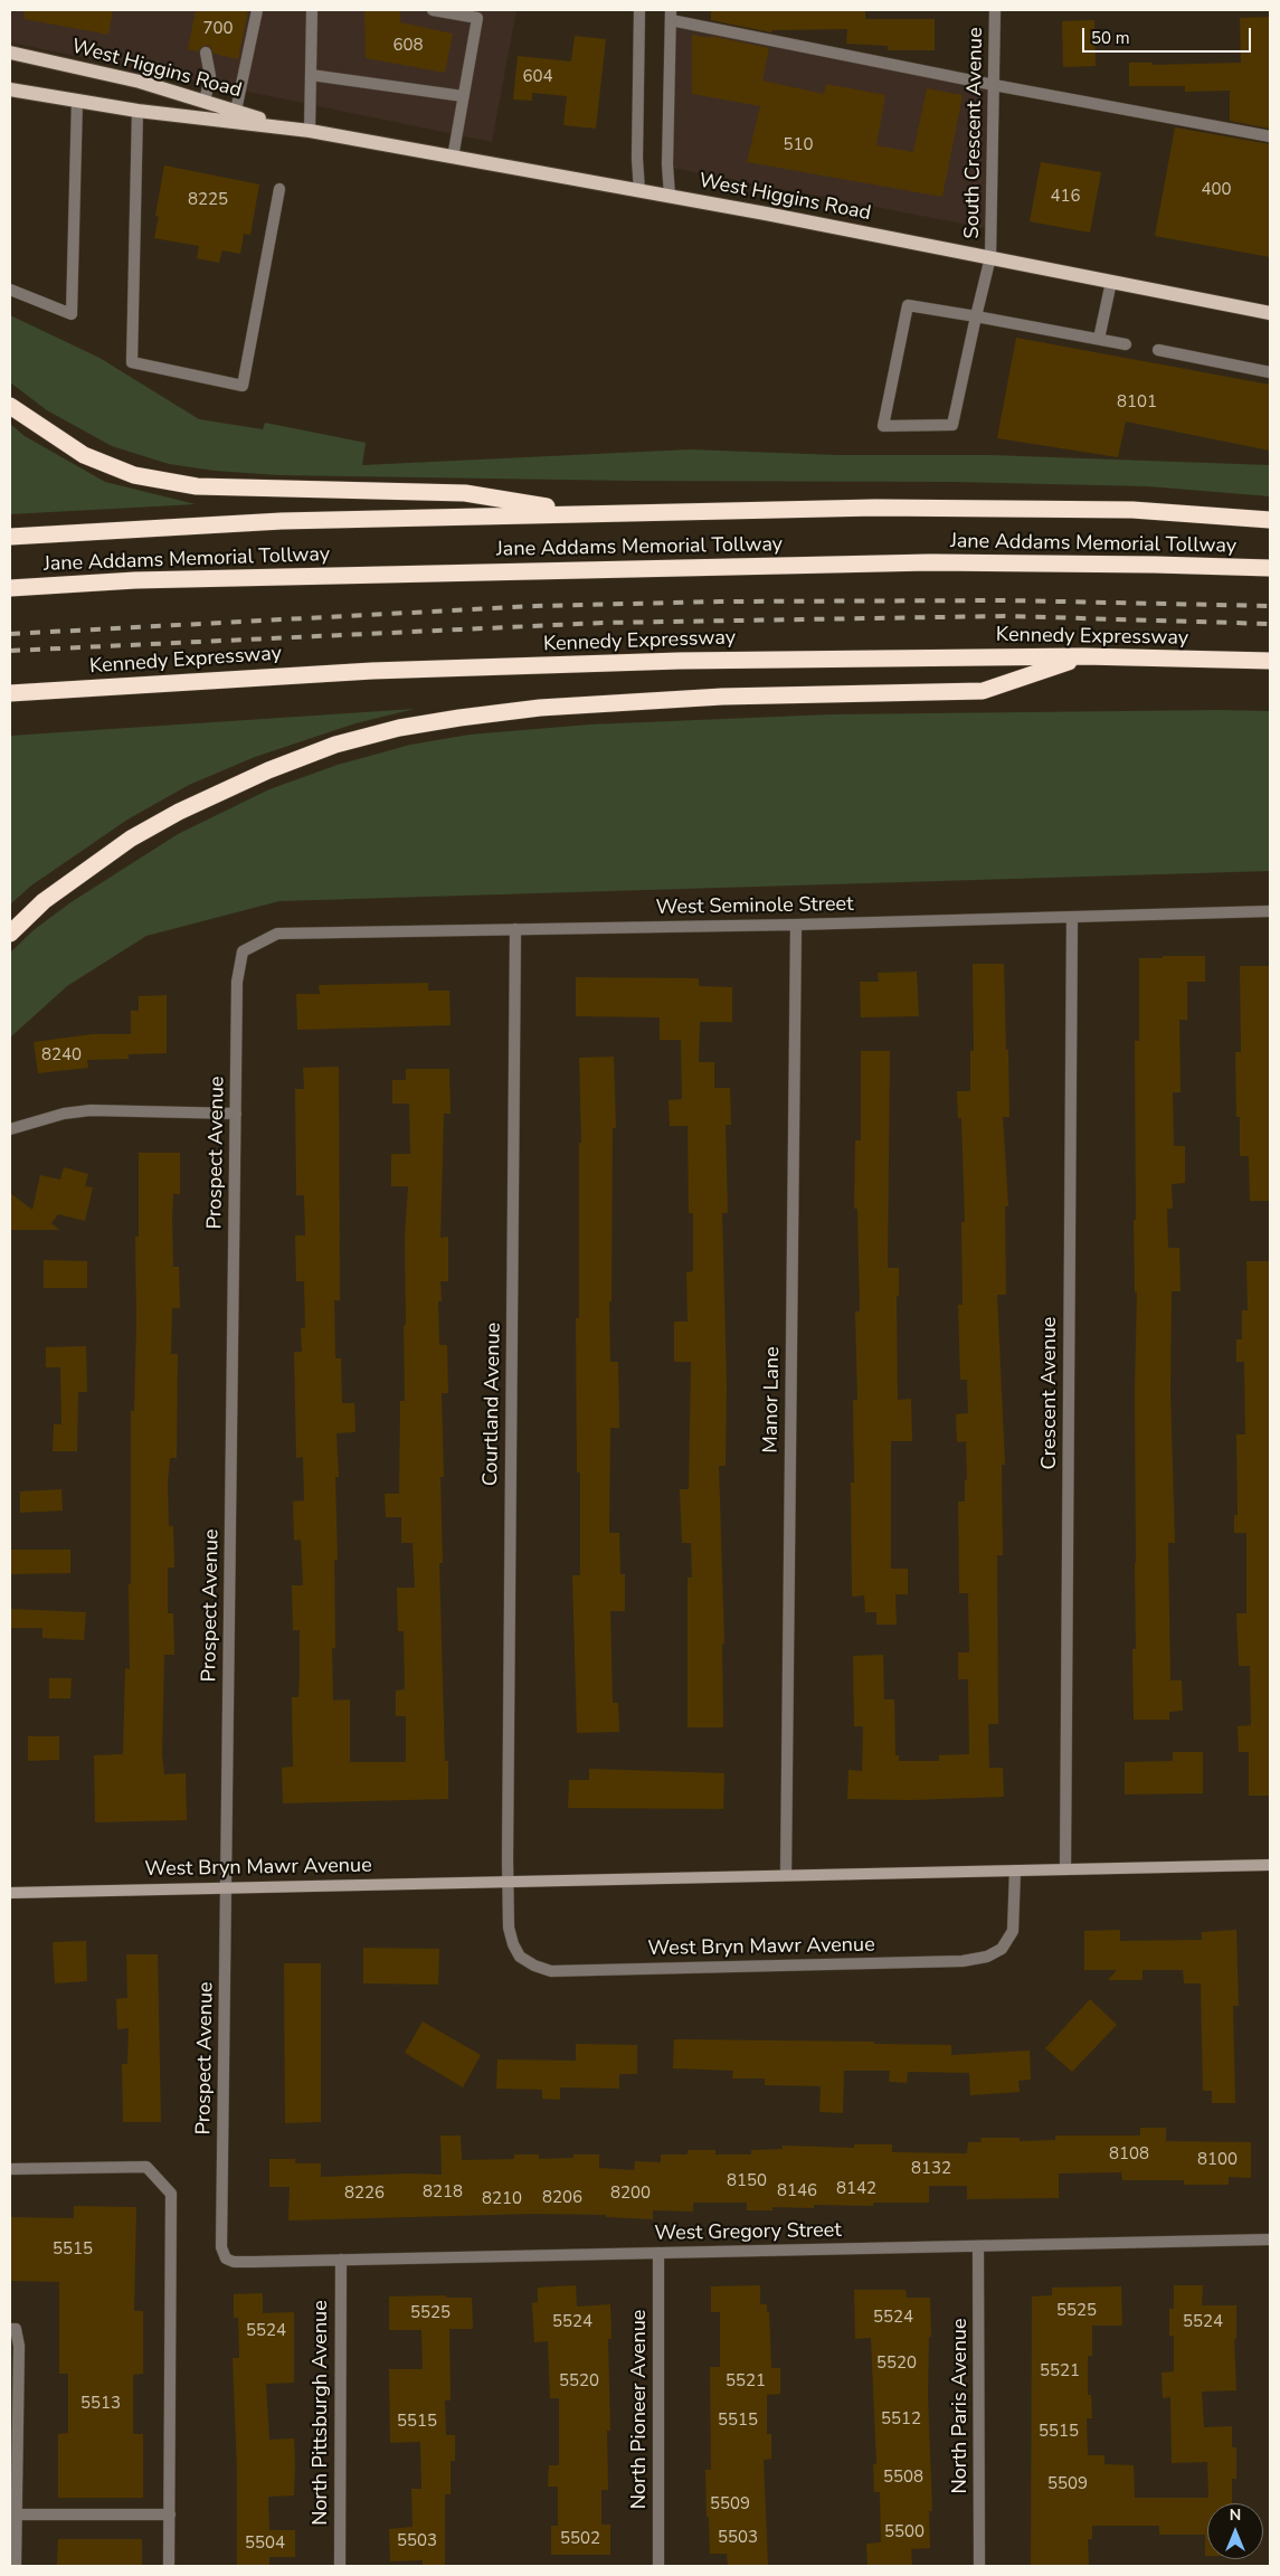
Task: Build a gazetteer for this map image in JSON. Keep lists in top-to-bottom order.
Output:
{
  "streets": {
    "highway": ["Jane Addams Memorial Tollway", "Kennedy Expressway"],
    "main road": ["West Higgins Road"],
    "street": [
      "South Crescent Avenue",
      "West Seminole Street",
      "Prospect Avenue",
      "Crescent Avenue",
      "Manor Lane",
      "Courtland Avenue",
      "West Bryn Mawr Avenue",
      "West Gregory Street",
      "North Paris Avenue",
      "North Pioneer Avenue",
      "North Pittsburgh Avenue"
    ]
  },
  "crossings": [
    ["West Higgins Road", "South Crescent Avenue"],
    ["West Seminole Street", "Prospect Avenue"],
    ["West Seminole Street", "Crescent Avenue"],
    ["West Seminole Street", "Manor Lane"],
    ["West Seminole Street", "Courtland Avenue"],
    ["Prospect Avenue", "West Bryn Mawr Avenue"],
    ["Prospect Avenue", "West Gregory Street"],
    ["Crescent Avenue", "West Bryn Mawr Avenue"],
    ["Manor Lane", "West Bryn Mawr Avenue"],
    ["Courtland Avenue", "West Bryn Mawr Avenue"],
    ["West Gregory Street", "North Paris Avenue"],
    ["West Gregory Street", "North Pioneer Avenue"],
    ["West Gregory Street", "North Pittsburgh Avenue"]
  ],
  "house_numbers": [
    "700",
    "608",
    "604",
    "510",
    "400",
    "416",
    "8225",
    "8101",
    "8240",
    "8108",
    "8100",
    "8132",
    "8150",
    "8142",
    "8146",
    "8218",
    "8226",
    "8200",
    "8206",
    "8210",
    "5515",
    "5525",
    "5525",
    "5524",
    "5524",
    "5524",
    "5524",
    "5520",
    "5521",
    "5520",
    "5521",
    "5513",
    "5512",
    "5515",
    "5515",
    "5515",
    "5508",
    "5509",
    "5509",
    "5500",
    "5503",
    "5502",
    "5503",
    "5504"
  ],
  "scale_bar": "50 m",
  "north": "top"
}
